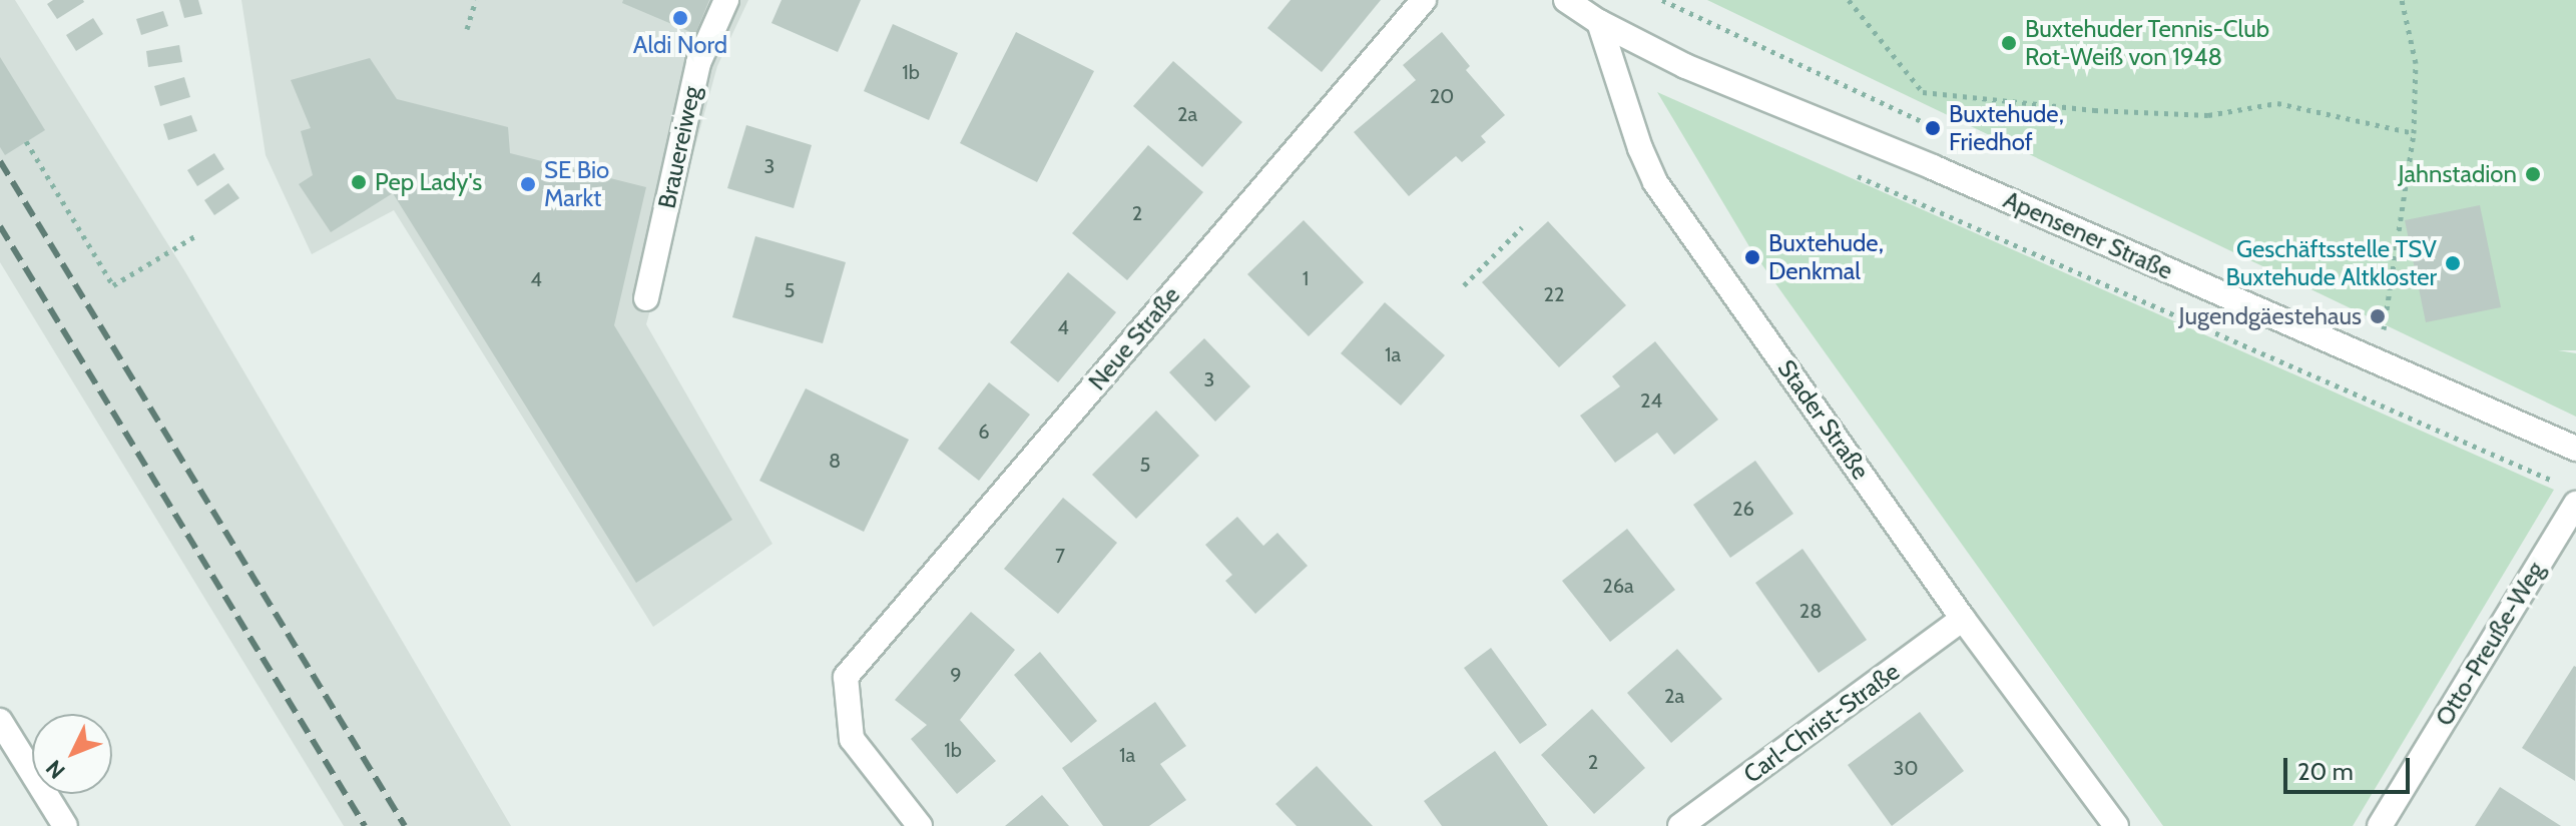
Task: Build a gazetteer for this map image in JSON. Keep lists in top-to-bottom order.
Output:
{
  "streets": {
    "street": [
      "Brauereiweg",
      "Apensener Straße",
      "Neue Straße",
      "Stader Straße",
      "Otto-Preuße-Weg",
      "Carl-Christ-Straße"
    ]
  },
  "crossings": [
    ["Apensener Straße", "Stader Straße"],
    ["Stader Straße", "Carl-Christ-Straße"]
  ],
  "places": [
    "Aldi Nord",
    "Buxtehuder Tennis-Club Rot-Weiß von 1948",
    "Buxtehude, Friedhof",
    "Jahnstadion",
    "Pep Lady's",
    "SE Bio Markt",
    "Buxtehude, Denkmal",
    "Geschäftsstelle TSV Buxtehude Altkloster",
    "Jugendgäestehaus"
  ],
  "house_numbers": [
    "1b",
    "20",
    "2a",
    "3",
    "2",
    "1",
    "4",
    "5",
    "22",
    "4",
    "1a",
    "3",
    "24",
    "6",
    "8",
    "5",
    "26",
    "7",
    "26a",
    "28",
    "9",
    "2a",
    "1b",
    "1a",
    "2",
    "30"
  ],
  "scale_bar": "20 m",
  "north": "bottom left"
}
